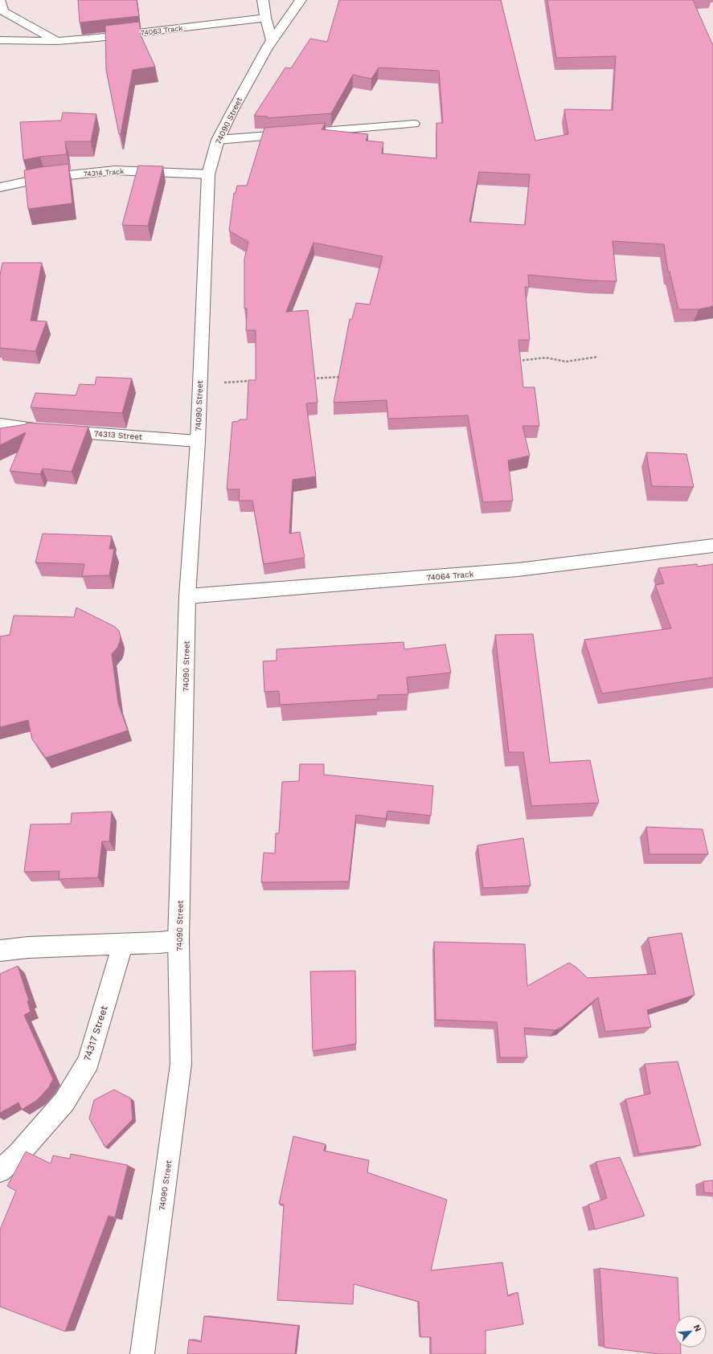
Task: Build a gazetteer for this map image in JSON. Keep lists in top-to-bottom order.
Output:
{
  "streets": {
    "street": [
      "74063 Track",
      "74090 Street",
      "74314 Track",
      "74313 Street",
      "74064 Track",
      "74317 Street"
    ]
  },
  "crossings": [
    ["74090 Street", "74314 Track"],
    ["74090 Street", "74313 Street"],
    ["74090 Street", "74064 Track"]
  ],
  "north": "top right"
}
